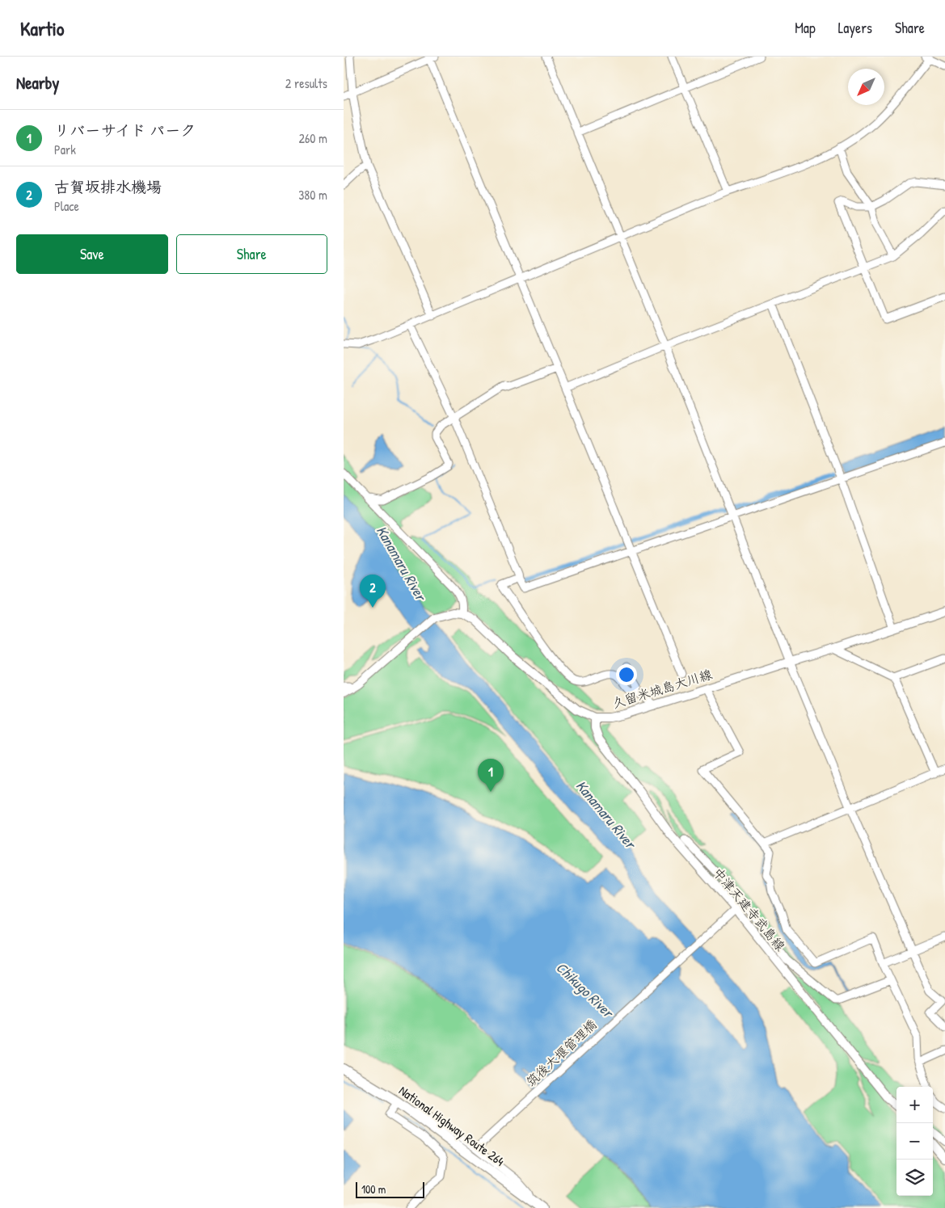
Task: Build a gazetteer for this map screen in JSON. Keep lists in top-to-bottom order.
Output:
{
  "streets": {
    "highway": ["National Highway Route 264"],
    "main road": ["久留米城島大川線", "中津天建寺武島線"],
    "street": ["筑後大堰管理橋"]
  },
  "crossings": [
    ["久留米城島大川線", "中津天建寺武島線"],
    ["中津天建寺武島線", "筑後大堰管理橋"]
  ],
  "water": ["Kanamaru River", "Chikugo River"],
  "scale_bar": "100 m",
  "north": "bottom left",
  "page": {
    "header": "Kartio",
    "nav": ["Map", "Layers", "Share"],
    "heading": ["Nearby", "2 results"],
    "list": [
      {
        "mark": "1",
        "name": "リバーサイド パーク",
        "note": "Park",
        "value": "260 m"
      },
      {
        "mark": "2",
        "name": "古賀坂排水機場",
        "note": "Place",
        "value": "380 m"
      }
    ],
    "buttons": ["Save", "Share"],
    "pins": ["2", "1"],
    "map_buttons": ["+", "−"],
    "scale": "100 m"
  }
}
